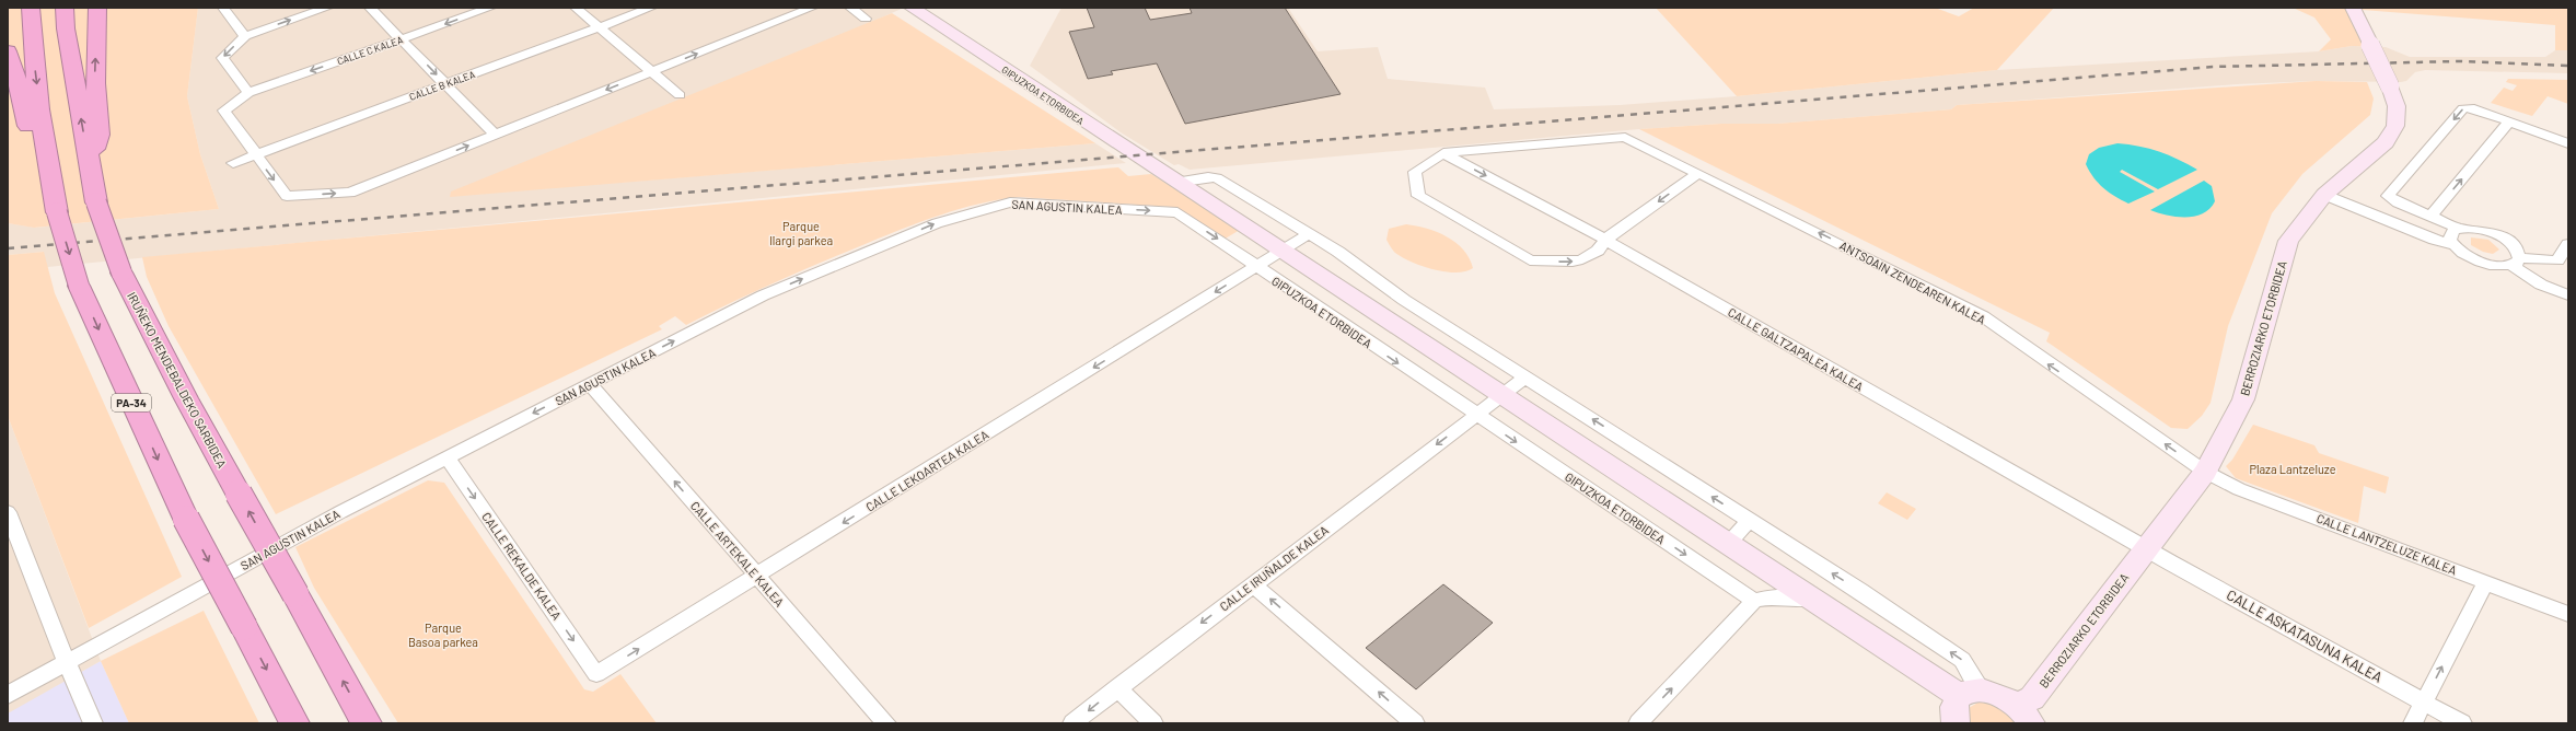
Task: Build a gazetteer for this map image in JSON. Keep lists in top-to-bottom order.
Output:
{
  "streets": {
    "highway": ["IRUÑEKO MENDEBALDEKO SARBIDEA", "PA-34"],
    "main road": ["GIPUZKOA ETORBIDEA", "BERROZIARKO ETORBIDEA"],
    "street": [
      "CALLE C KALEA",
      "CALLE B KALEA",
      "SAN AGUSTIN KALEA",
      "ANTSOAIN ZENDEAREN KALEA",
      "CALLE GALTZAPALEA KALEA",
      "CALLE LEKOARTEA KALEA",
      "CALLE LANTZELUZE KALEA",
      "CALLE ARTEKALE KALEA",
      "CALLE REKALDE KALEA",
      "CALLE IRUÑALDE KALEA",
      "CALLE ASKATASUNA KALEA"
    ]
  },
  "crossings": [
    ["CALLE C KALEA", "CALLE B KALEA"],
    ["GIPUZKOA ETORBIDEA", "SAN AGUSTIN KALEA"],
    ["GIPUZKOA ETORBIDEA", "BERROZIARKO ETORBIDEA"],
    ["GIPUZKOA ETORBIDEA", "CALLE LEKOARTEA KALEA"],
    ["GIPUZKOA ETORBIDEA", "CALLE IRUÑALDE KALEA"],
    ["SAN AGUSTIN KALEA", "CALLE ARTEKALE KALEA"],
    ["SAN AGUSTIN KALEA", "CALLE REKALDE KALEA"],
    ["ANTSOAIN ZENDEAREN KALEA", "BERROZIARKO ETORBIDEA"],
    ["ANTSOAIN ZENDEAREN KALEA", "CALLE GALTZAPALEA KALEA"],
    ["ANTSOAIN ZENDEAREN KALEA", "CALLE LANTZELUZE KALEA"],
    ["BERROZIARKO ETORBIDEA", "CALLE GALTZAPALEA KALEA"],
    ["BERROZIARKO ETORBIDEA", "CALLE LANTZELUZE KALEA"],
    ["BERROZIARKO ETORBIDEA", "CALLE ASKATASUNA KALEA"],
    ["CALLE GALTZAPALEA KALEA", "CALLE ASKATASUNA KALEA"],
    ["CALLE LEKOARTEA KALEA", "CALLE ARTEKALE KALEA"],
    ["CALLE LEKOARTEA KALEA", "CALLE REKALDE KALEA"]
  ],
  "one_way": [
    "ANTSOAIN ZENDEAREN KALEA",
    "CALLE ARTEKALE KALEA",
    "CALLE REKALDE KALEA",
    "CALLE IRUÑALDE KALEA"
  ],
  "parks": ["Parque Ilargi parkea", "Plaza Lantzeluze", "Parque Basoa parkea"]
}
